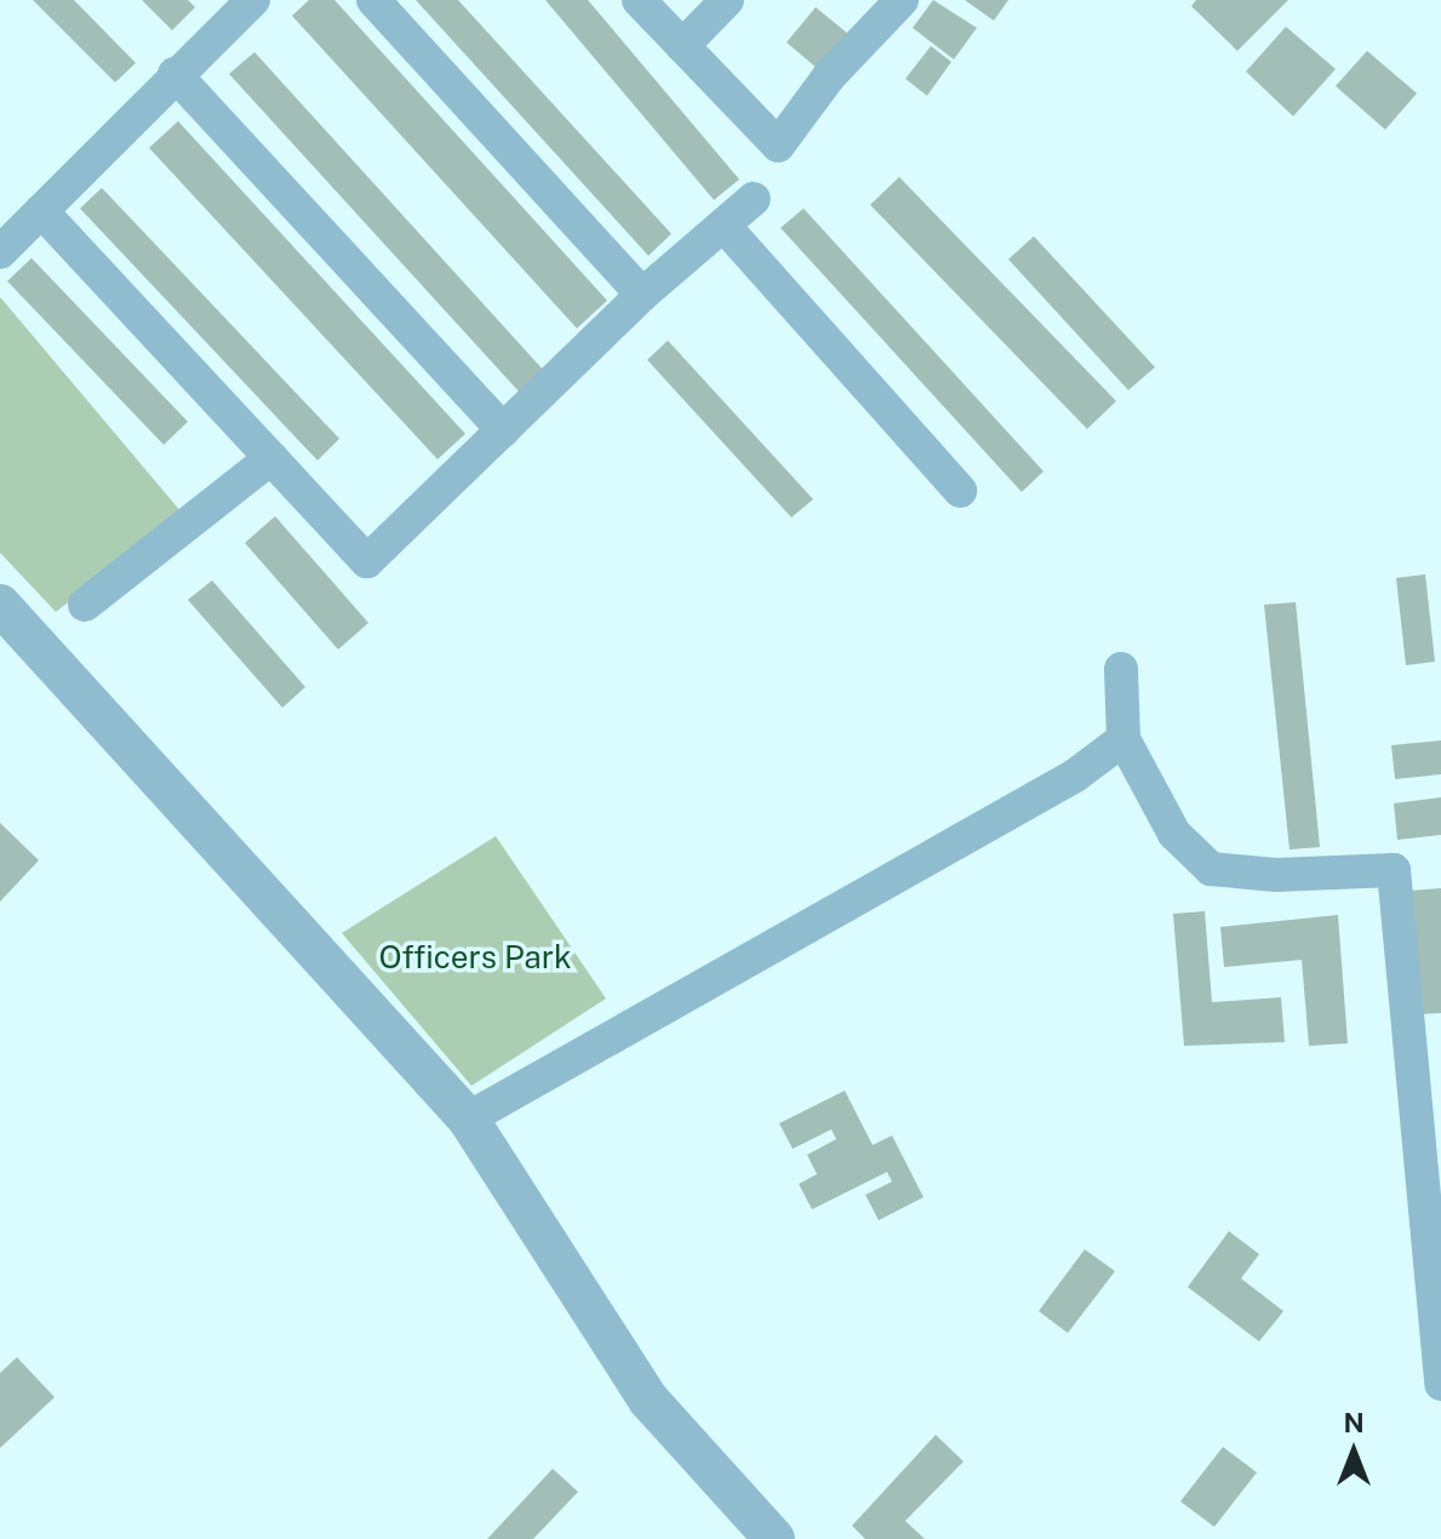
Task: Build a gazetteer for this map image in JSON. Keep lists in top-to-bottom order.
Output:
{
  "parks": ["Officers Park"],
  "north": "top"
}
